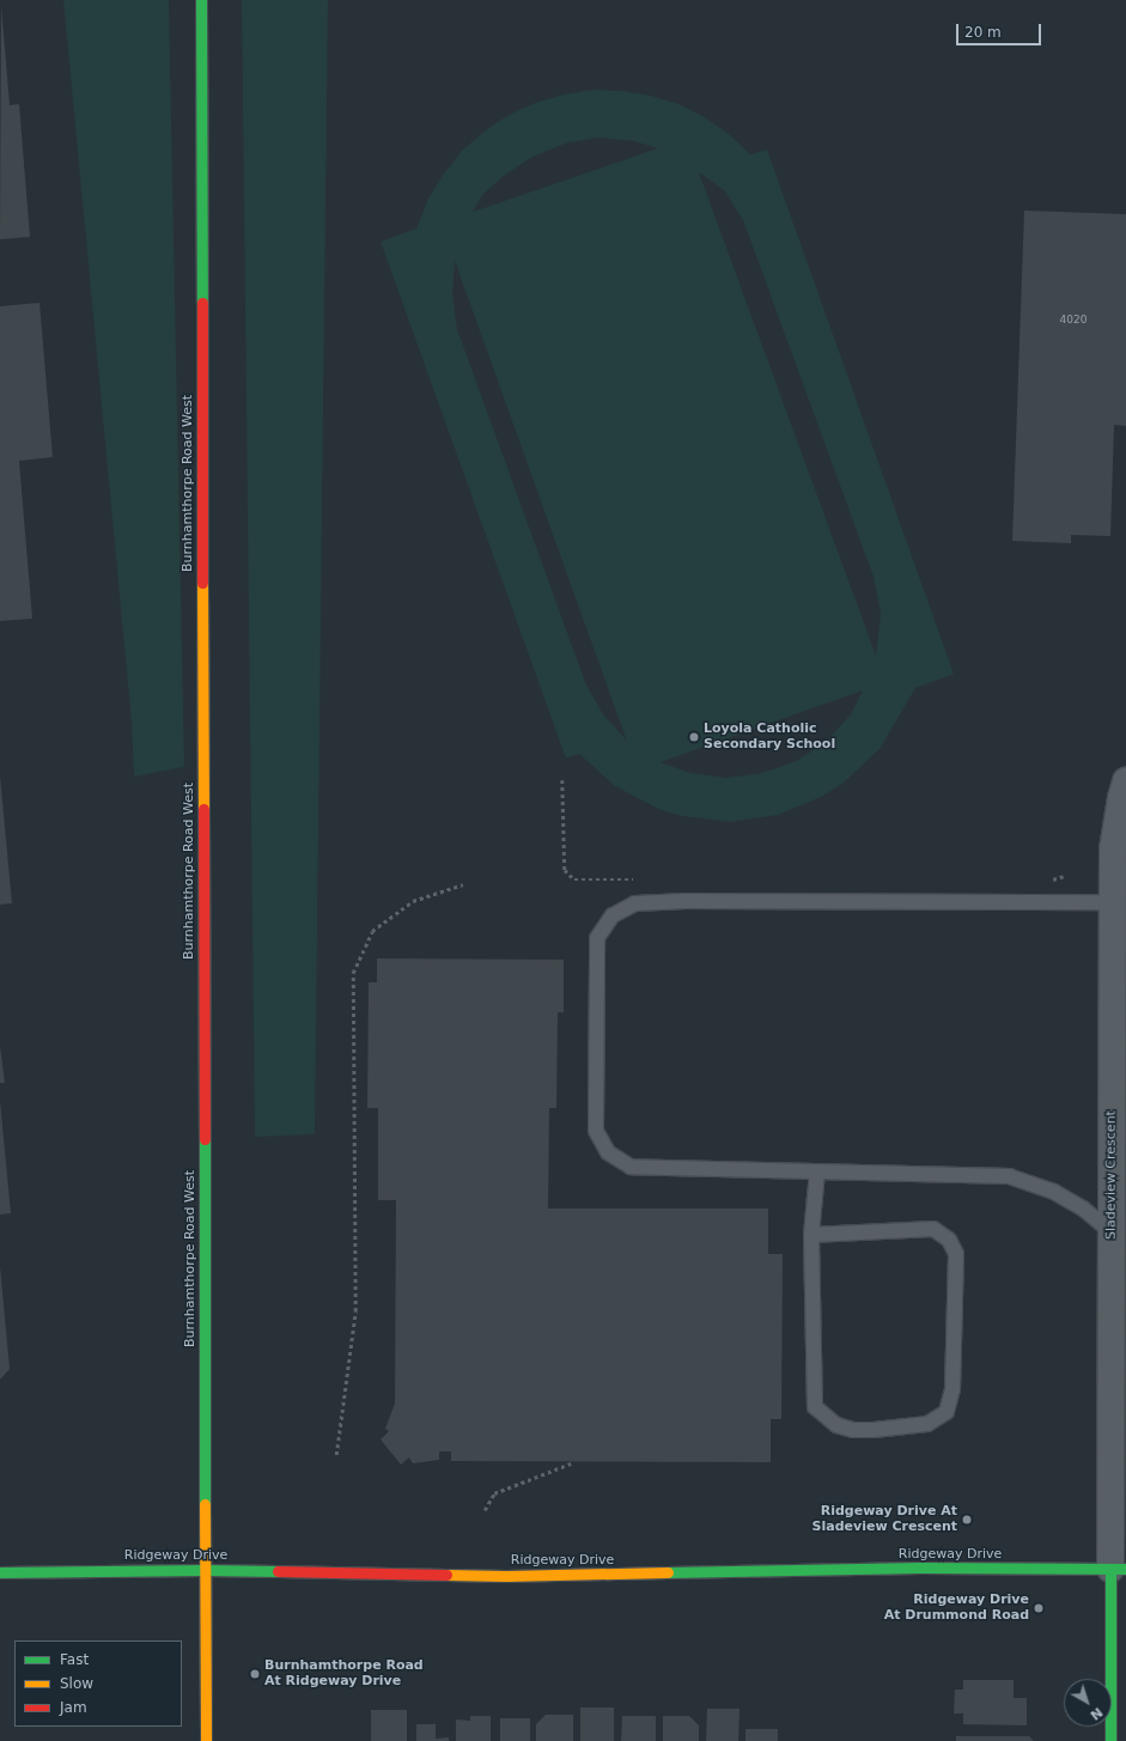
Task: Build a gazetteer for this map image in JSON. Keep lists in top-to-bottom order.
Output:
{
  "streets": {
    "main road": ["Burnhamthorpe Road West", "Ridgeway Drive"],
    "street": ["Sladeview Crescent"]
  },
  "crossings": [
    ["Burnhamthorpe Road West", "Ridgeway Drive"],
    ["Sladeview Crescent", "Ridgeway Drive"]
  ],
  "places": [
    "Loyola Catholic Secondary School",
    "Ridgeway Drive At Sladeview Crescent",
    "Ridgeway Drive At Drummond Road",
    "Burnhamthorpe Road At Ridgeway Drive"
  ],
  "house_numbers": ["4020"],
  "legend": ["Fast", "Slow", "Jam"],
  "scale_bar": "20 m",
  "north": "bottom right"
}
